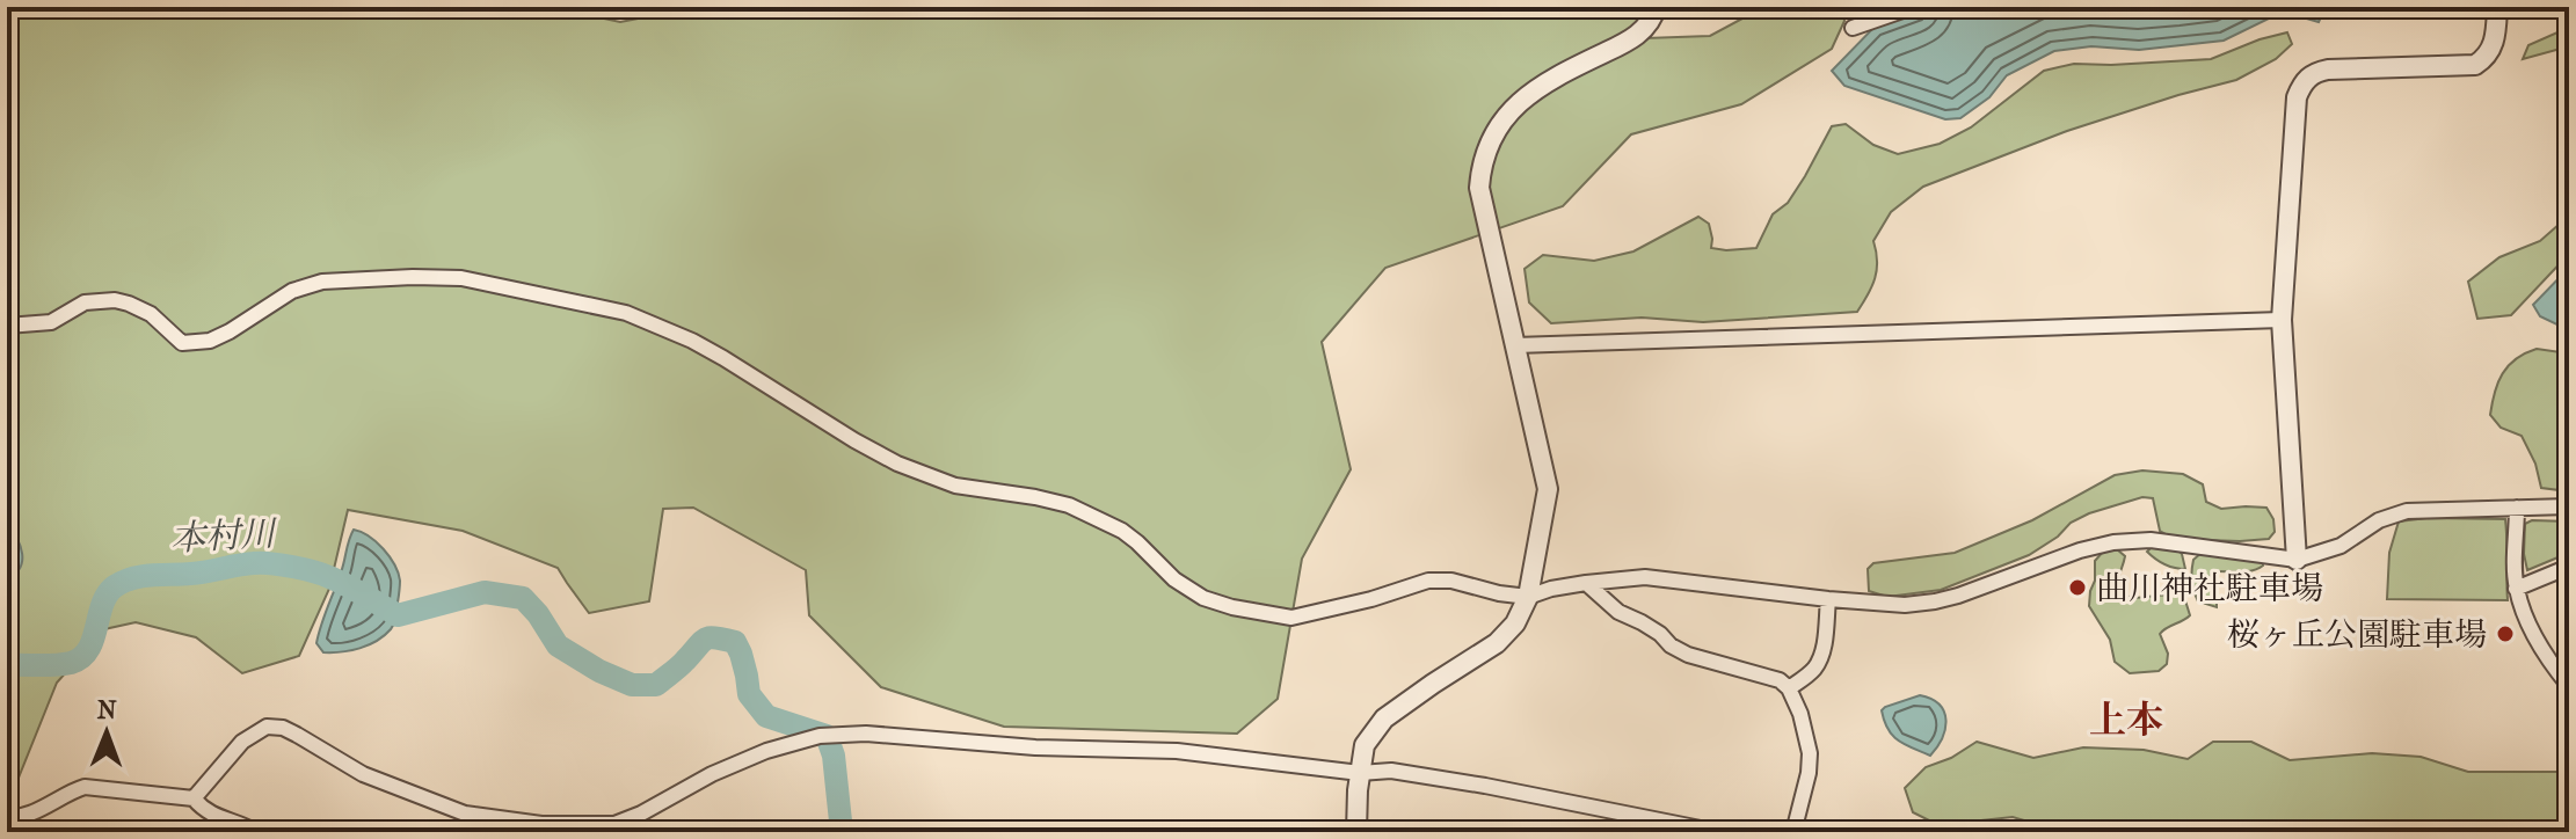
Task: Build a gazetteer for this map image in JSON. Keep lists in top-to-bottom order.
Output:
{
  "districts": ["上本"],
  "water": ["本村川"],
  "places": ["曲川神社駐車場", "桜ヶ丘公園駐車場"],
  "north": "top"
}
